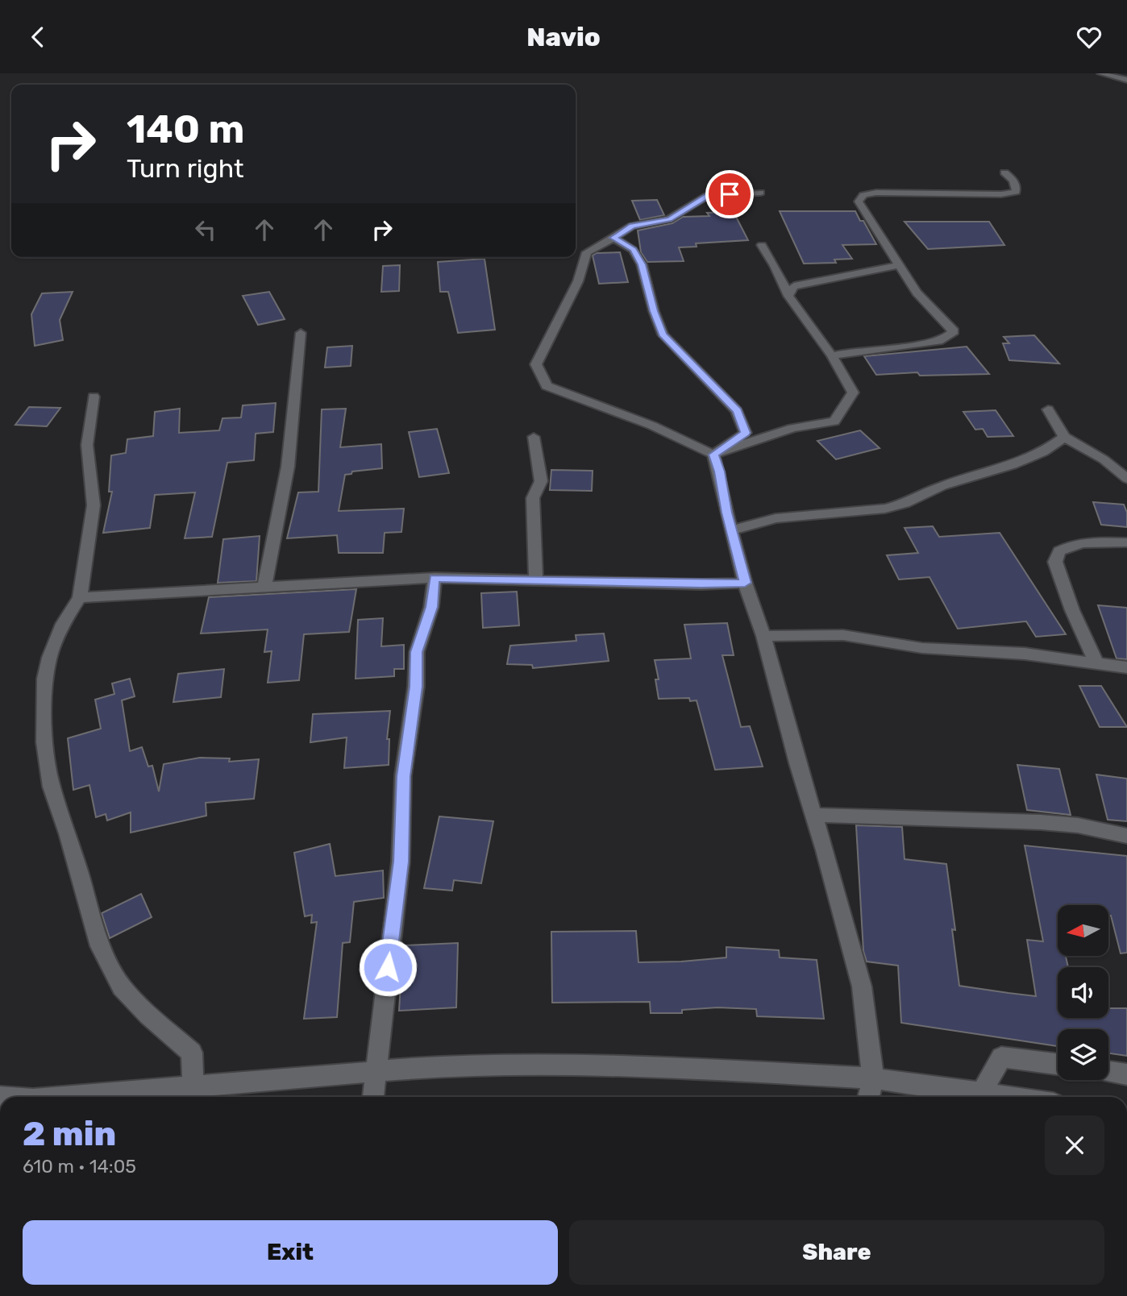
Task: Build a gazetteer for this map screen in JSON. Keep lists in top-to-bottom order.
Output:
{
  "north": "left",
  "page": {
    "header": "Navio",
    "turn": ["140 m", "Turn right"],
    "heading": ["2 min", "610 m · 14:05"],
    "buttons": ["Exit", "Share"]
  }
}
